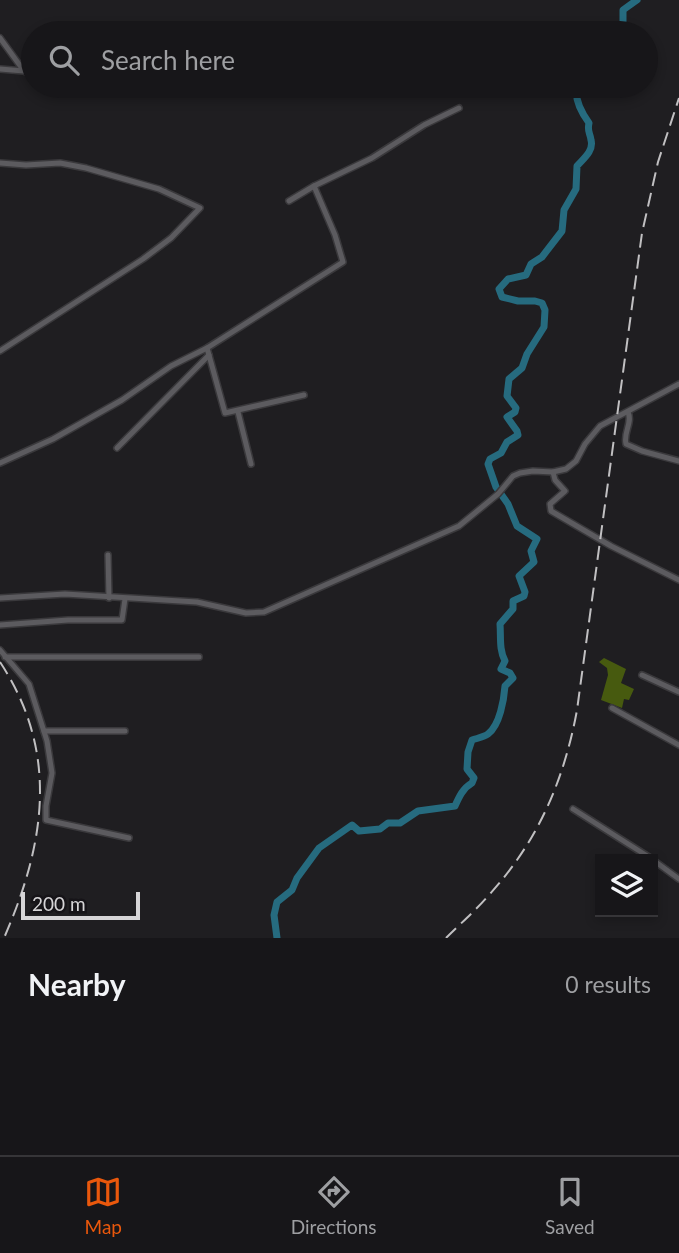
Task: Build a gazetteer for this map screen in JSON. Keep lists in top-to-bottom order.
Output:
{
  "scale_bar": "200 m",
  "page": {
    "search": "Search here",
    "scale": "200 m",
    "heading": ["Nearby", "0 results"],
    "nav": ["Map", "Directions", "Saved"]
  }
}
